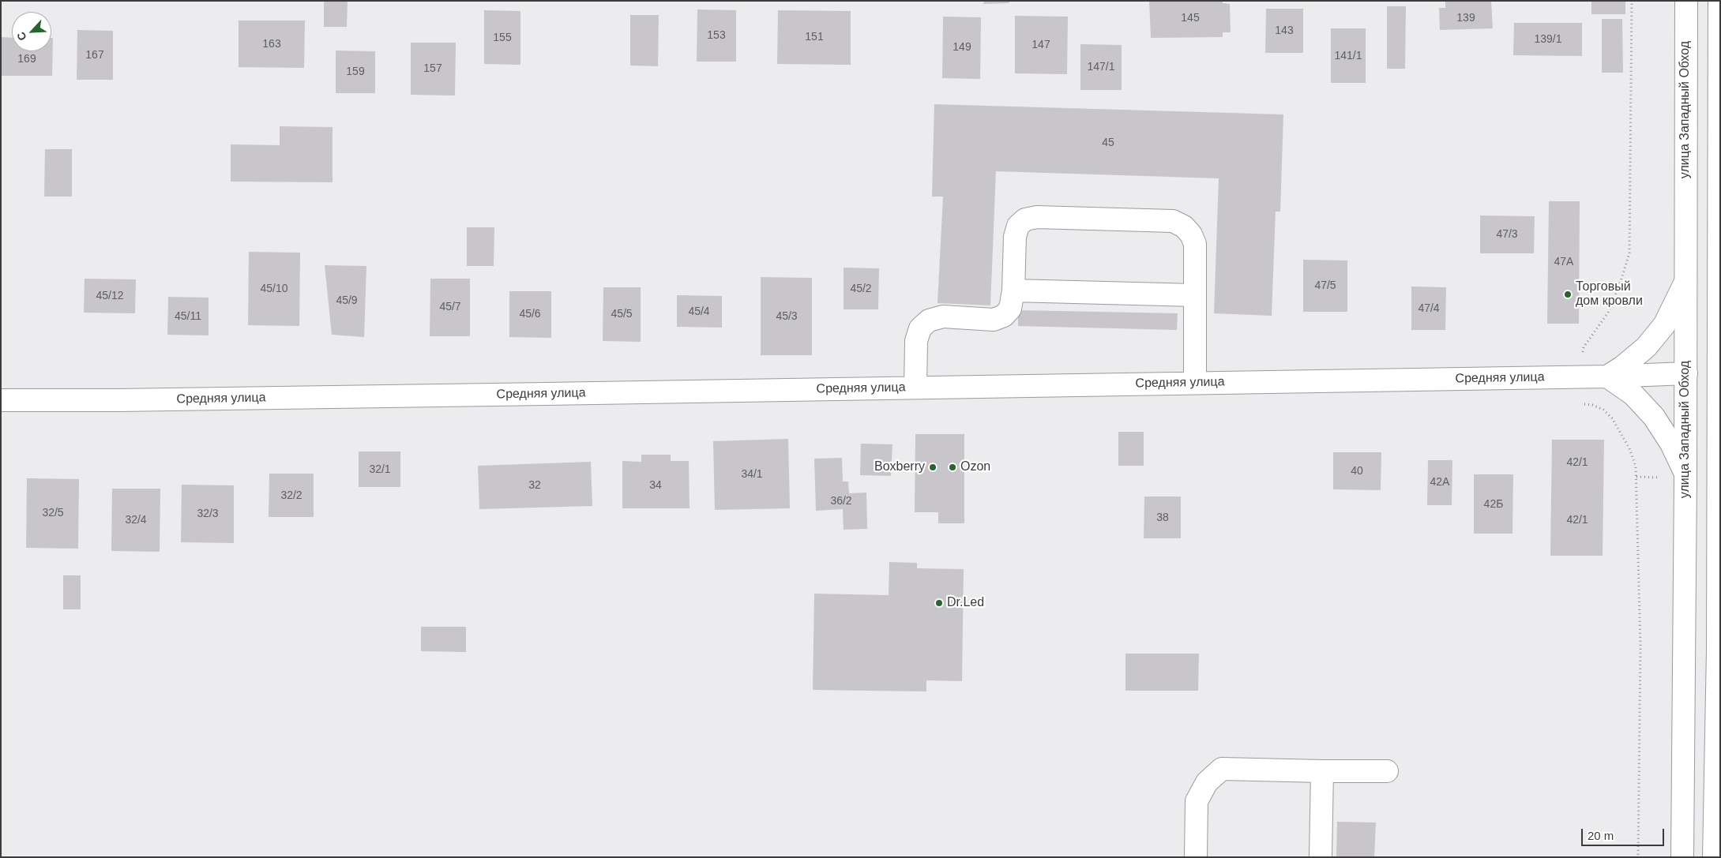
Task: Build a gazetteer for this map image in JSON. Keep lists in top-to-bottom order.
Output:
{
  "streets": {
    "main road": ["улица Западный Обход", "Средняя улица"]
  },
  "crossings": [
    ["улица Западный Обход", "Средняя улица"]
  ],
  "places": [
    "Торговый дом кровли",
    "Boxberry",
    "Ozon",
    "Dr.Led"
  ],
  "house_numbers": [
    "145",
    "139",
    "143",
    "153",
    "151",
    "155",
    "139/1",
    "163",
    "147",
    "149",
    "167",
    "141/1",
    "169",
    "147/1",
    "157",
    "159",
    "45",
    "47/3",
    "47А",
    "47/5",
    "45/10",
    "45/2",
    "45/12",
    "45/9",
    "45/7",
    "47/4",
    "45/4",
    "45/6",
    "45/5",
    "45/11",
    "45/3",
    "42/1",
    "32/1",
    "40",
    "34/1",
    "42А",
    "32",
    "34",
    "32/2",
    "36/2",
    "42Б",
    "32/5",
    "32/3",
    "38",
    "32/4",
    "42/1"
  ],
  "scale_bar": "20 m",
  "north": "bottom left"
}
